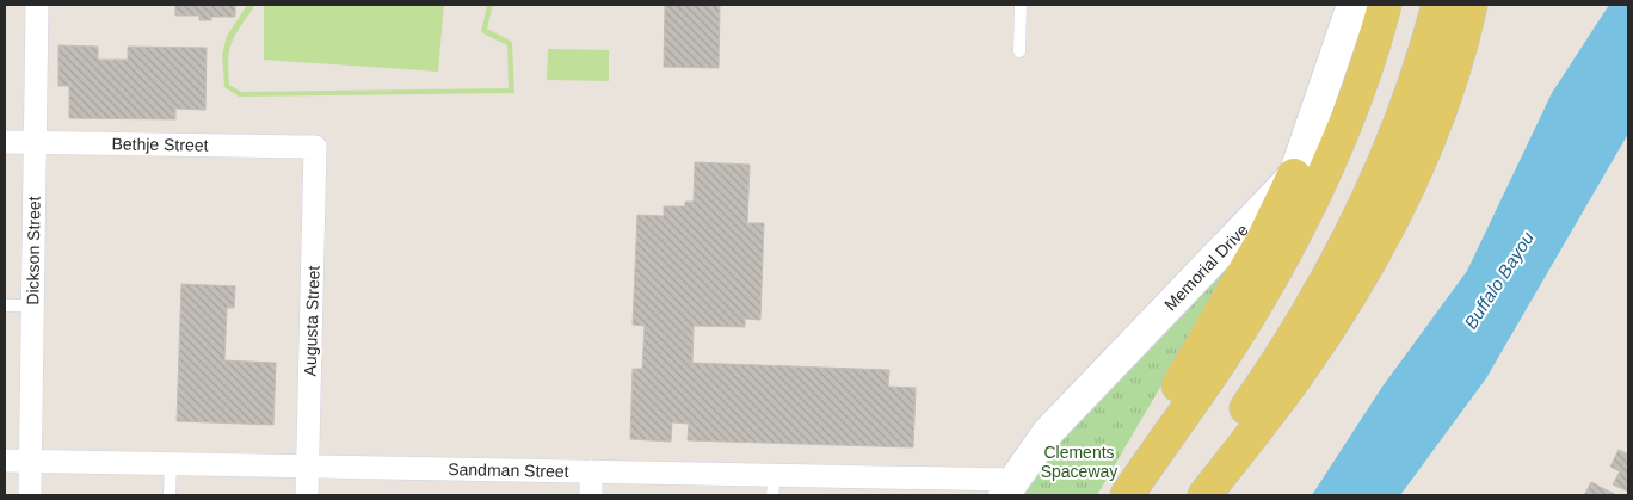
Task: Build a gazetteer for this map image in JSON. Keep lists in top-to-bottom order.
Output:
{
  "streets": {
    "street": [
      "Bethje Street",
      "Dickson Street",
      "Memorial Drive",
      "Augusta Street",
      "Sandman Street"
    ]
  },
  "crossings": [
    ["Bethje Street", "Dickson Street"],
    ["Bethje Street", "Augusta Street"],
    ["Dickson Street", "Sandman Street"],
    ["Memorial Drive", "Sandman Street"],
    ["Augusta Street", "Sandman Street"]
  ],
  "water": ["Buffalo Bayou"],
  "parks": ["Clements Spaceway"]
}
